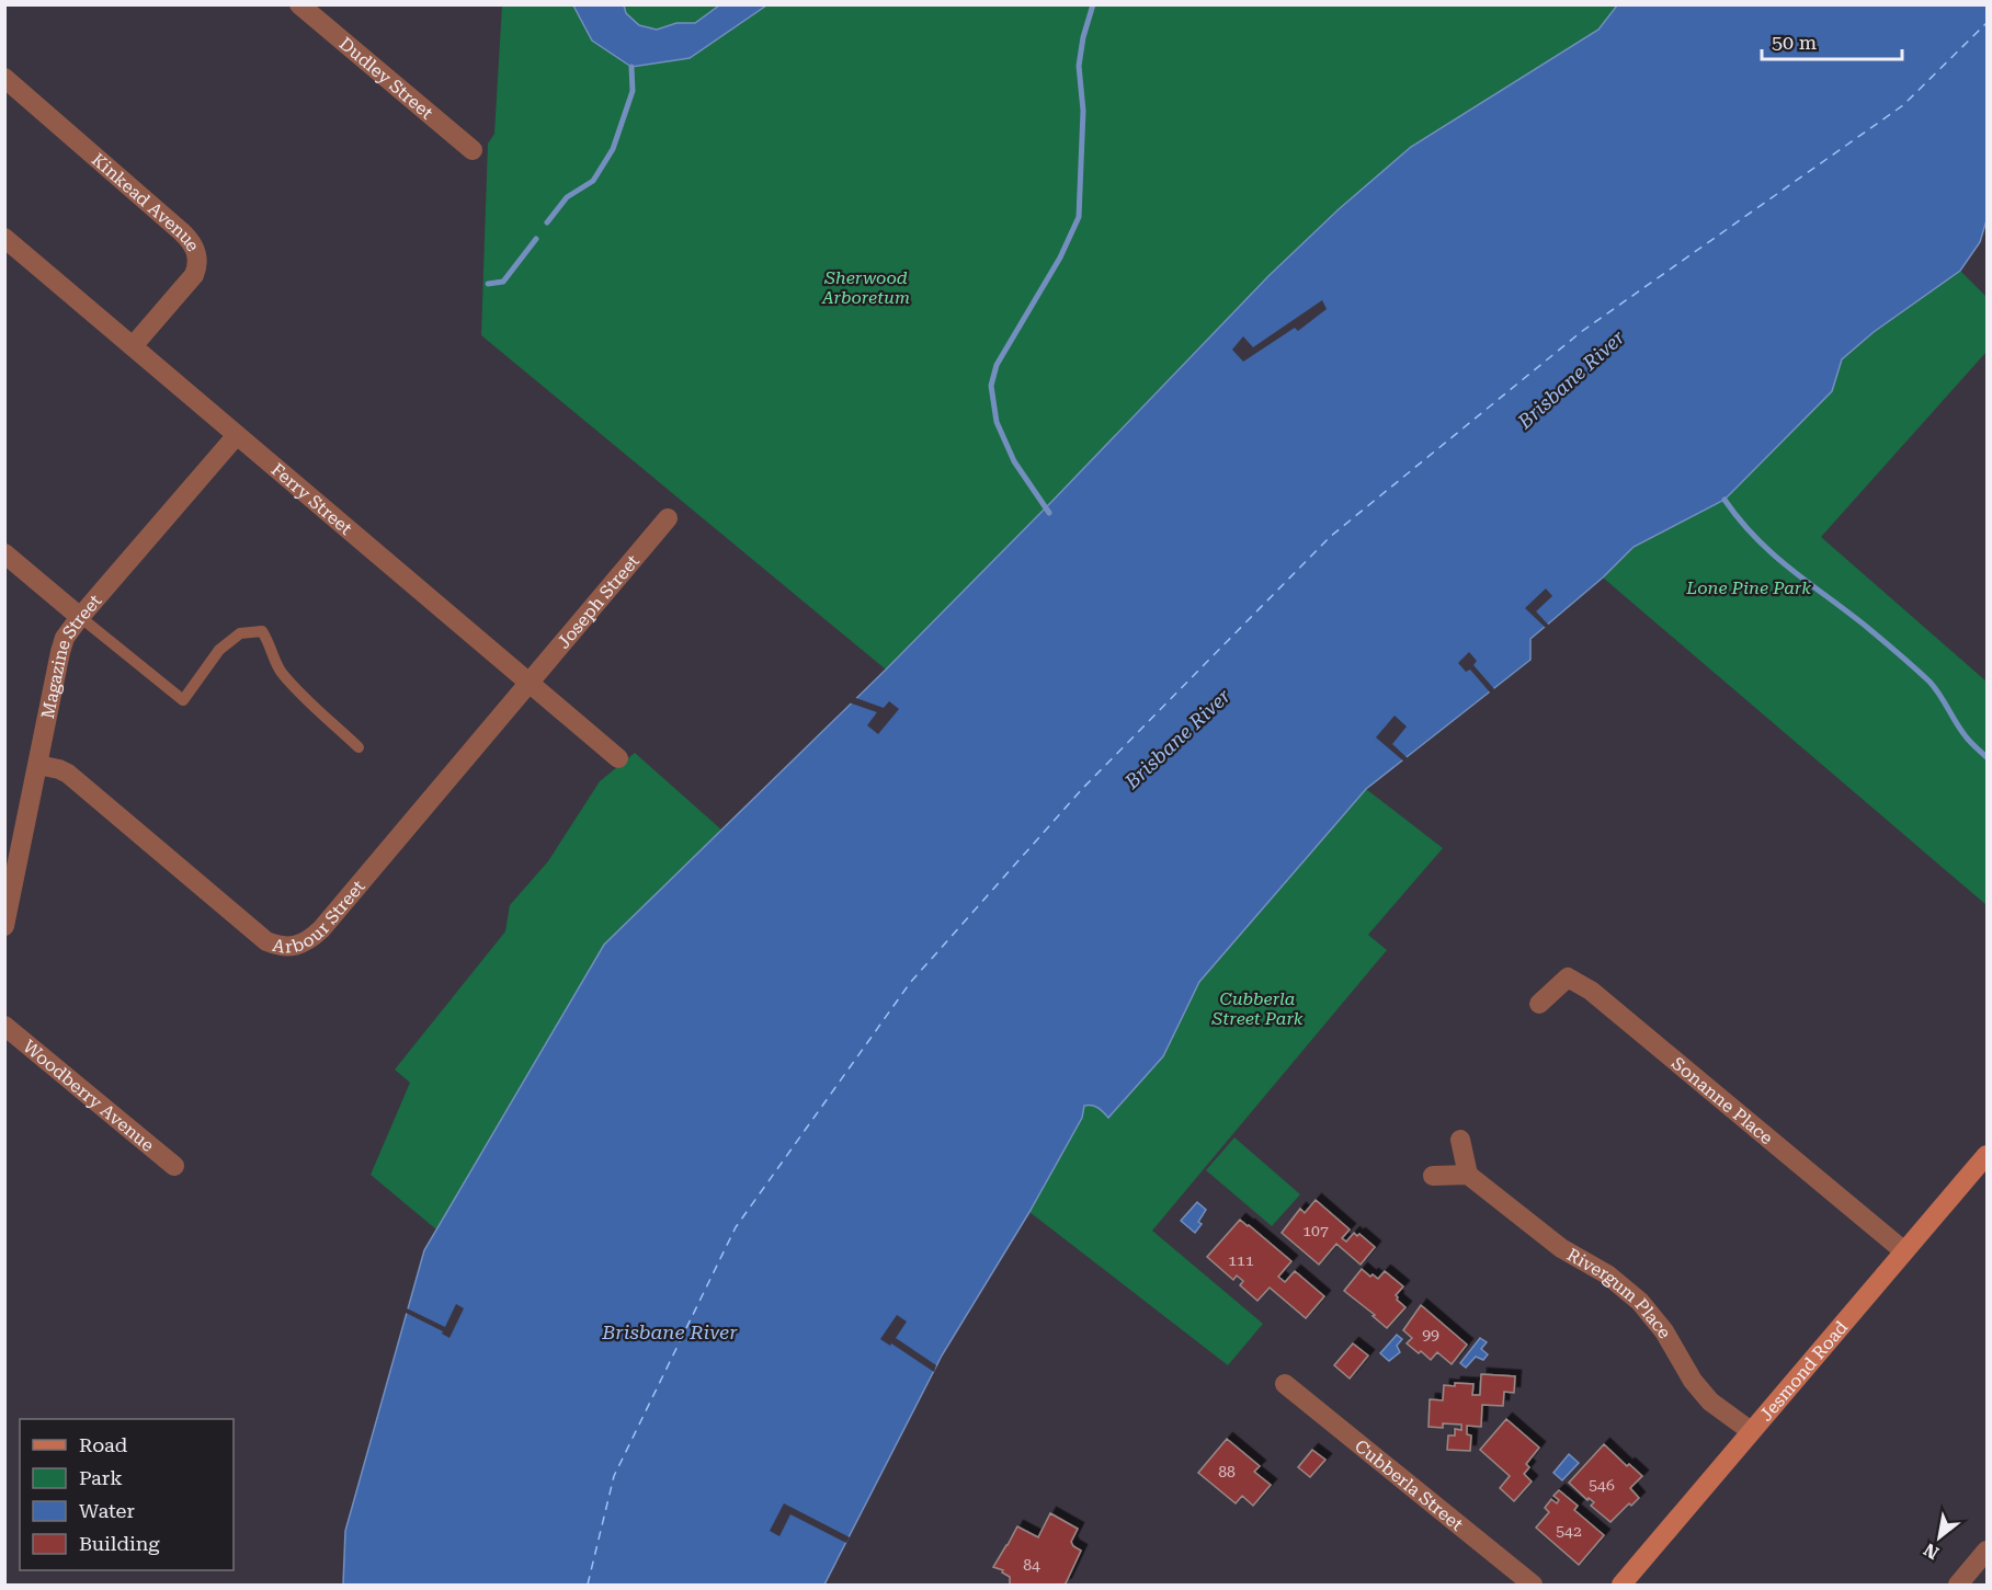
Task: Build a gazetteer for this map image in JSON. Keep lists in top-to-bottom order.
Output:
{
  "streets": {
    "street": [
      "Dudley Street",
      "Kinkead Avenue",
      "Ferry Street",
      "Joseph Street",
      "Magazine Street",
      "Arbour Street",
      "Woodberry Avenue",
      "Sonanne Place",
      "Rivergum Place",
      "Jesmond Road",
      "Cubberla Street"
    ]
  },
  "crossings": [
    ["Kinkead Avenue", "Ferry Street"],
    ["Ferry Street", "Joseph Street"],
    ["Ferry Street", "Magazine Street"],
    ["Ferry Street", "Arbour Street"],
    ["Joseph Street", "Arbour Street"],
    ["Magazine Street", "Arbour Street"],
    ["Sonanne Place", "Jesmond Road"],
    ["Rivergum Place", "Jesmond Road"]
  ],
  "water": ["Brisbane River"],
  "parks": ["Sherwood Arboretum", "Lone Pine Park", "Cubberla Street Park"],
  "house_numbers": [
    "107",
    "111",
    "99",
    "88",
    "546",
    "542",
    "84"
  ],
  "legend": [
    "Road",
    "Park",
    "Water",
    "Building"
  ],
  "scale_bar": "50 m",
  "north": "bottom left"
}
